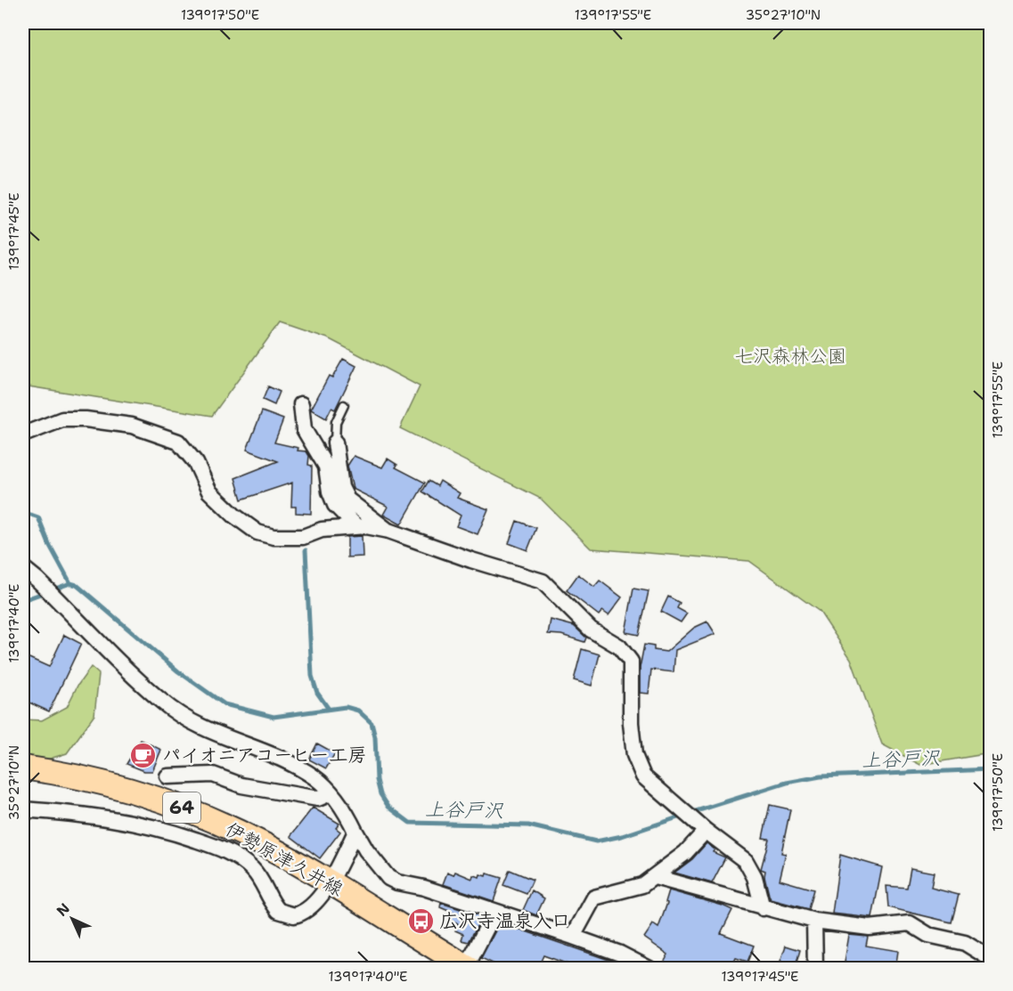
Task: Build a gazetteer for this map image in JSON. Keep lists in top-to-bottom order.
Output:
{
  "streets": {
    "main road": ["64", "伊勢原津久井線"]
  },
  "water": ["上谷戸沢"],
  "parks": ["七沢森林公園"],
  "places": {
    "cafe": ["パイオニアコーヒー工房"],
    "bus stop": ["広沢寺温泉入口"]
  },
  "north": "top left",
  "coordinates": [
    "139°17'50\"E",
    "139°17'55\"E",
    "35°27'10\"N",
    "139°17'45\"E",
    "139°17'40\"E"
  ]
}
